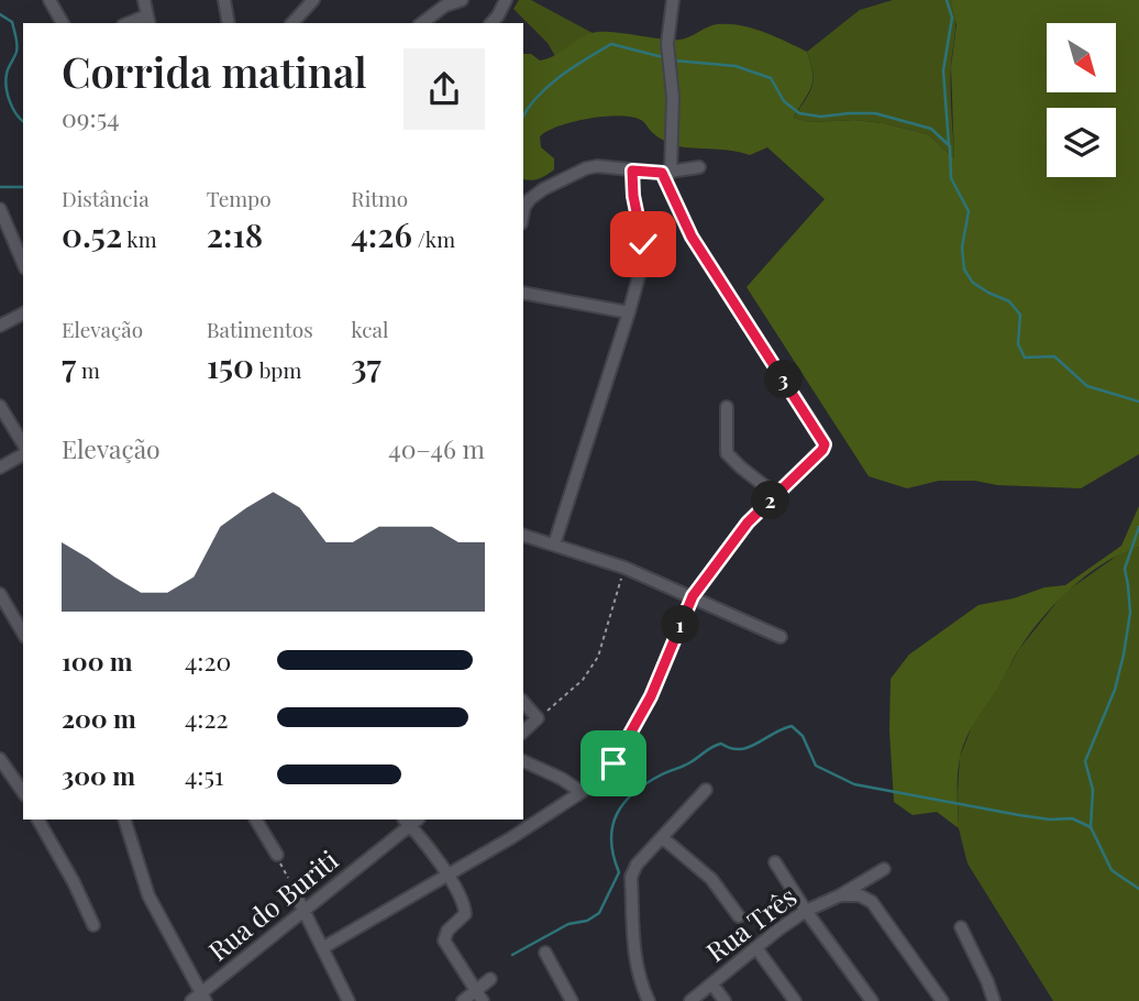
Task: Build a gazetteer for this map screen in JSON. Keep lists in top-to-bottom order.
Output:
{
  "streets": {
    "street": ["Rua do Buriti", "Rua Três"]
  },
  "north": "bottom right",
  "page": {
    "heading": ["Corrida matinal", "09:54"],
    "stats": [
      ["Distância", "0.52 km"],
      ["Tempo", "2:18"],
      ["Ritmo", "4:26 /km"],
      ["Elevação", "7 m"],
      ["Batimentos", "150 bpm"],
      ["kcal", "37"]
    ],
    "pins": ["3", "2", "1"],
    "chart": ["Elevação", "40–46 m"],
    "list": [
      {
        "name": "100 m",
        "note": "4:20"
      },
      {
        "name": "200 m",
        "note": "4:22"
      },
      {
        "name": "300 m",
        "note": "4:51"
      }
    ]
  }
}
